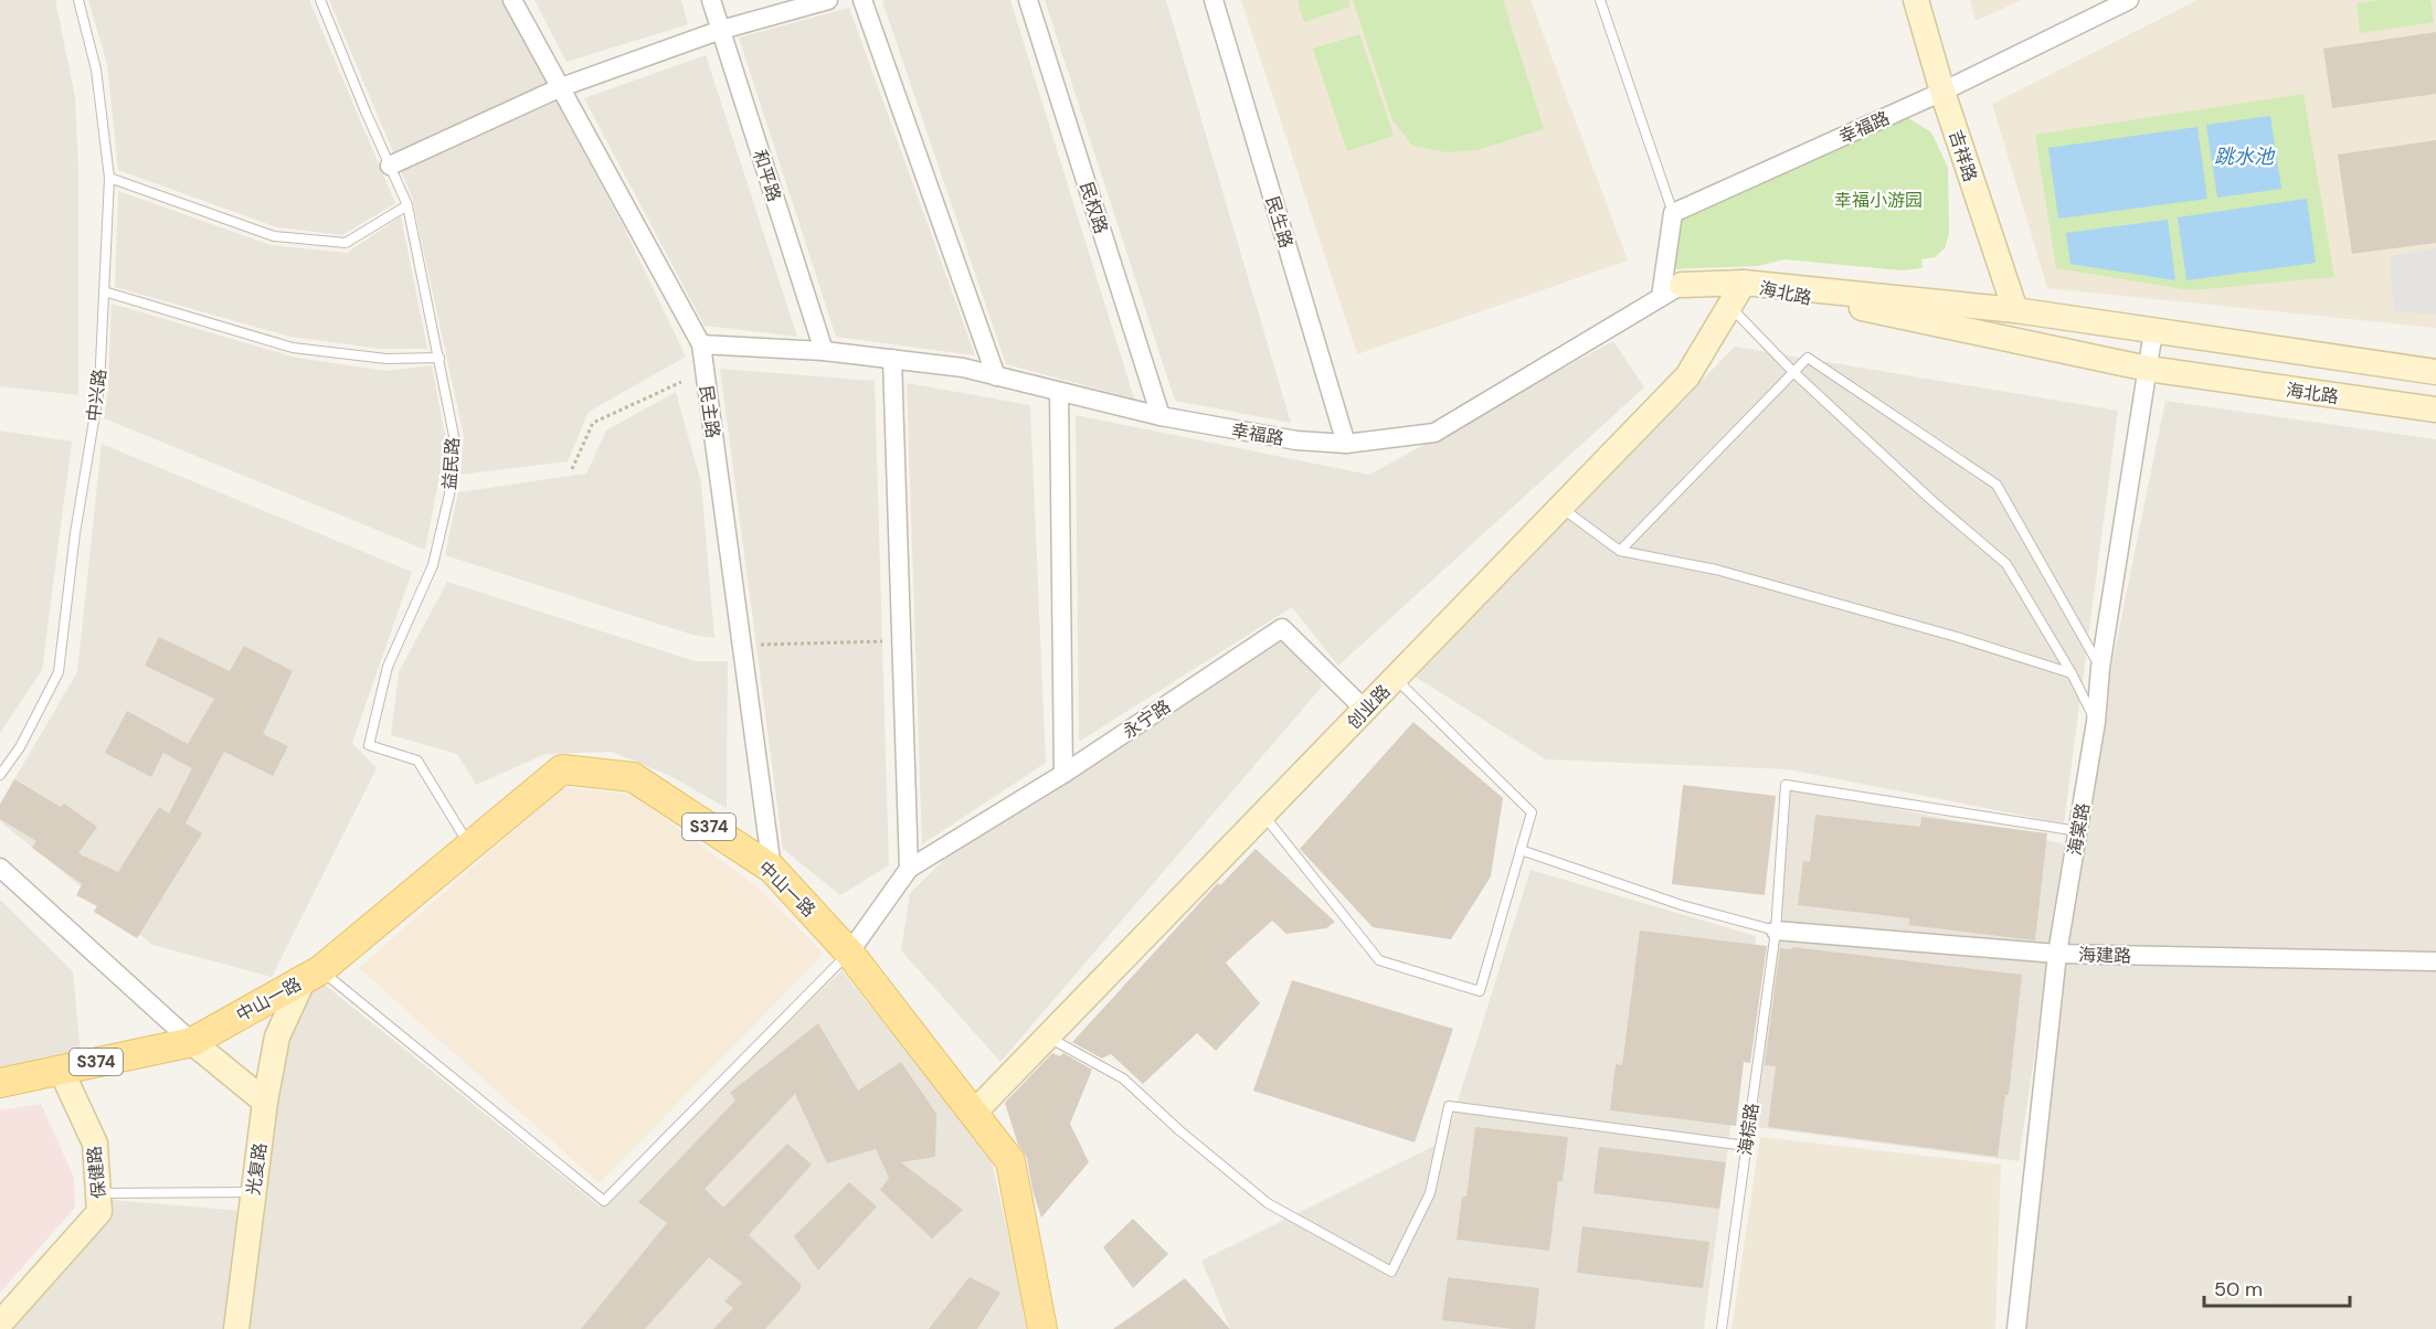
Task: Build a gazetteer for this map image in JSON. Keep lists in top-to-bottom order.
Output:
{
  "streets": {
    "main road": ["S374", "中山一路"],
    "street": [
      "幸福路",
      "吉祥路",
      "和平路",
      "民权路",
      "民生路",
      "海北路",
      "民主路",
      "创业路",
      "永宁路",
      "海棠路",
      "海建路",
      "光复路",
      "保健路"
    ],
    "lane": ["中兴路", "益民路", "海棕路"]
  },
  "crossings": [
    ["幸福路", "吉祥路"],
    ["幸福路", "和平路"],
    ["幸福路", "民权路"],
    ["幸福路", "民生路"],
    ["幸福路", "民主路"],
    ["吉祥路", "海北路"],
    ["海北路", "创业路"],
    ["海北路", "海棠路"],
    ["民主路", "中山一路"],
    ["益民路", "中山一路"],
    ["创业路", "永宁路"],
    ["创业路", "中山一路"],
    ["S374", "中山一路"],
    ["S374", "保健路"],
    ["海棠路", "海建路"],
    ["海棠路", "海棕路"],
    ["中山一路", "光复路"],
    ["海建路", "海棕路"]
  ],
  "water": ["跳水池"],
  "parks": ["幸福小游园"],
  "scale_bar": "50 m"
}
